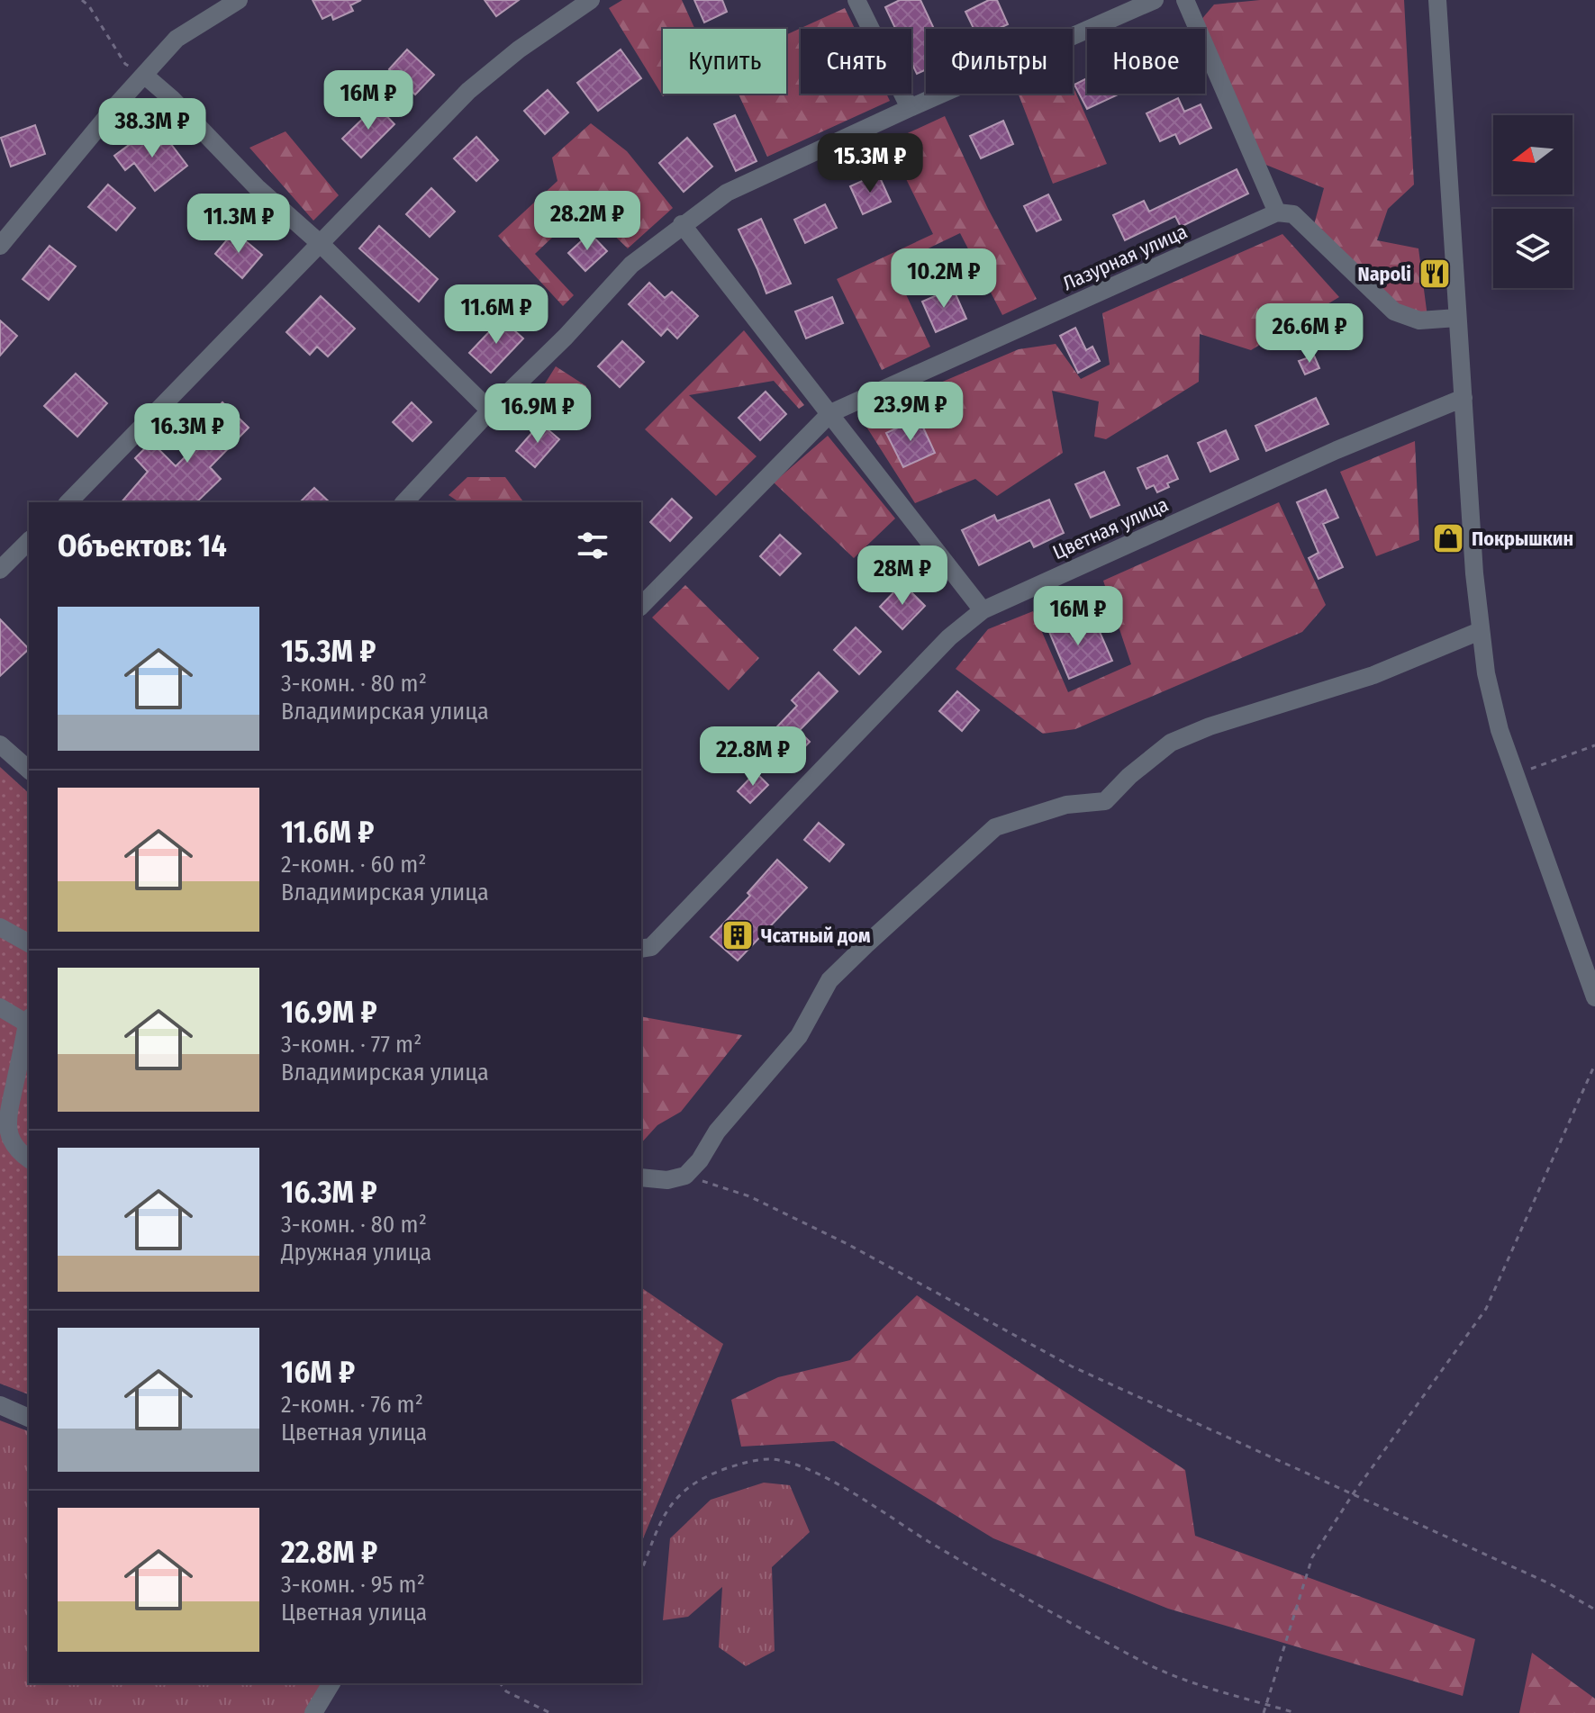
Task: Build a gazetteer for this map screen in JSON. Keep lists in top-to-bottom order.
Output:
{
  "streets": {
    "street": ["Лазурная улица", "Цветная улица"]
  },
  "places": {
    "restaurant": ["Napoli"],
    "shop": ["Покрышкин"],
    "building": ["Чсатный дом"]
  },
  "north": "left",
  "page": {
    "chip": [
      "Купить",
      "Снять",
      "Фильтры",
      "Новое"
    ],
    "price": [
      "16M ₽",
      "38.3M ₽",
      "15.3M ₽",
      "28.2M ₽",
      "11.3M ₽",
      "10.2M ₽",
      "11.6M ₽",
      "26.6M ₽",
      "23.9M ₽",
      "16.9M ₽",
      "16.3M ₽",
      "28M ₽",
      "16M ₽",
      "22.8M ₽"
    ],
    "heading": "Объектов: 14",
    "list": [
      {
        "name": "15.3M ₽",
        "note": "3-комн. · 80 m² · Владимирская улица"
      },
      {
        "name": "11.6M ₽",
        "note": "2-комн. · 60 m² · Владимирская улица"
      },
      {
        "name": "16.9M ₽",
        "note": "3-комн. · 77 m² · Владимирская улица"
      },
      {
        "name": "16.3M ₽",
        "note": "3-комн. · 80 m² · Дружная улица"
      },
      {
        "name": "16M ₽",
        "note": "2-комн. · 76 m² · Цветная улица"
      },
      {
        "name": "22.8M ₽",
        "note": "3-комн. · 95 m² · Цветная улица"
      }
    ]
  }
}
